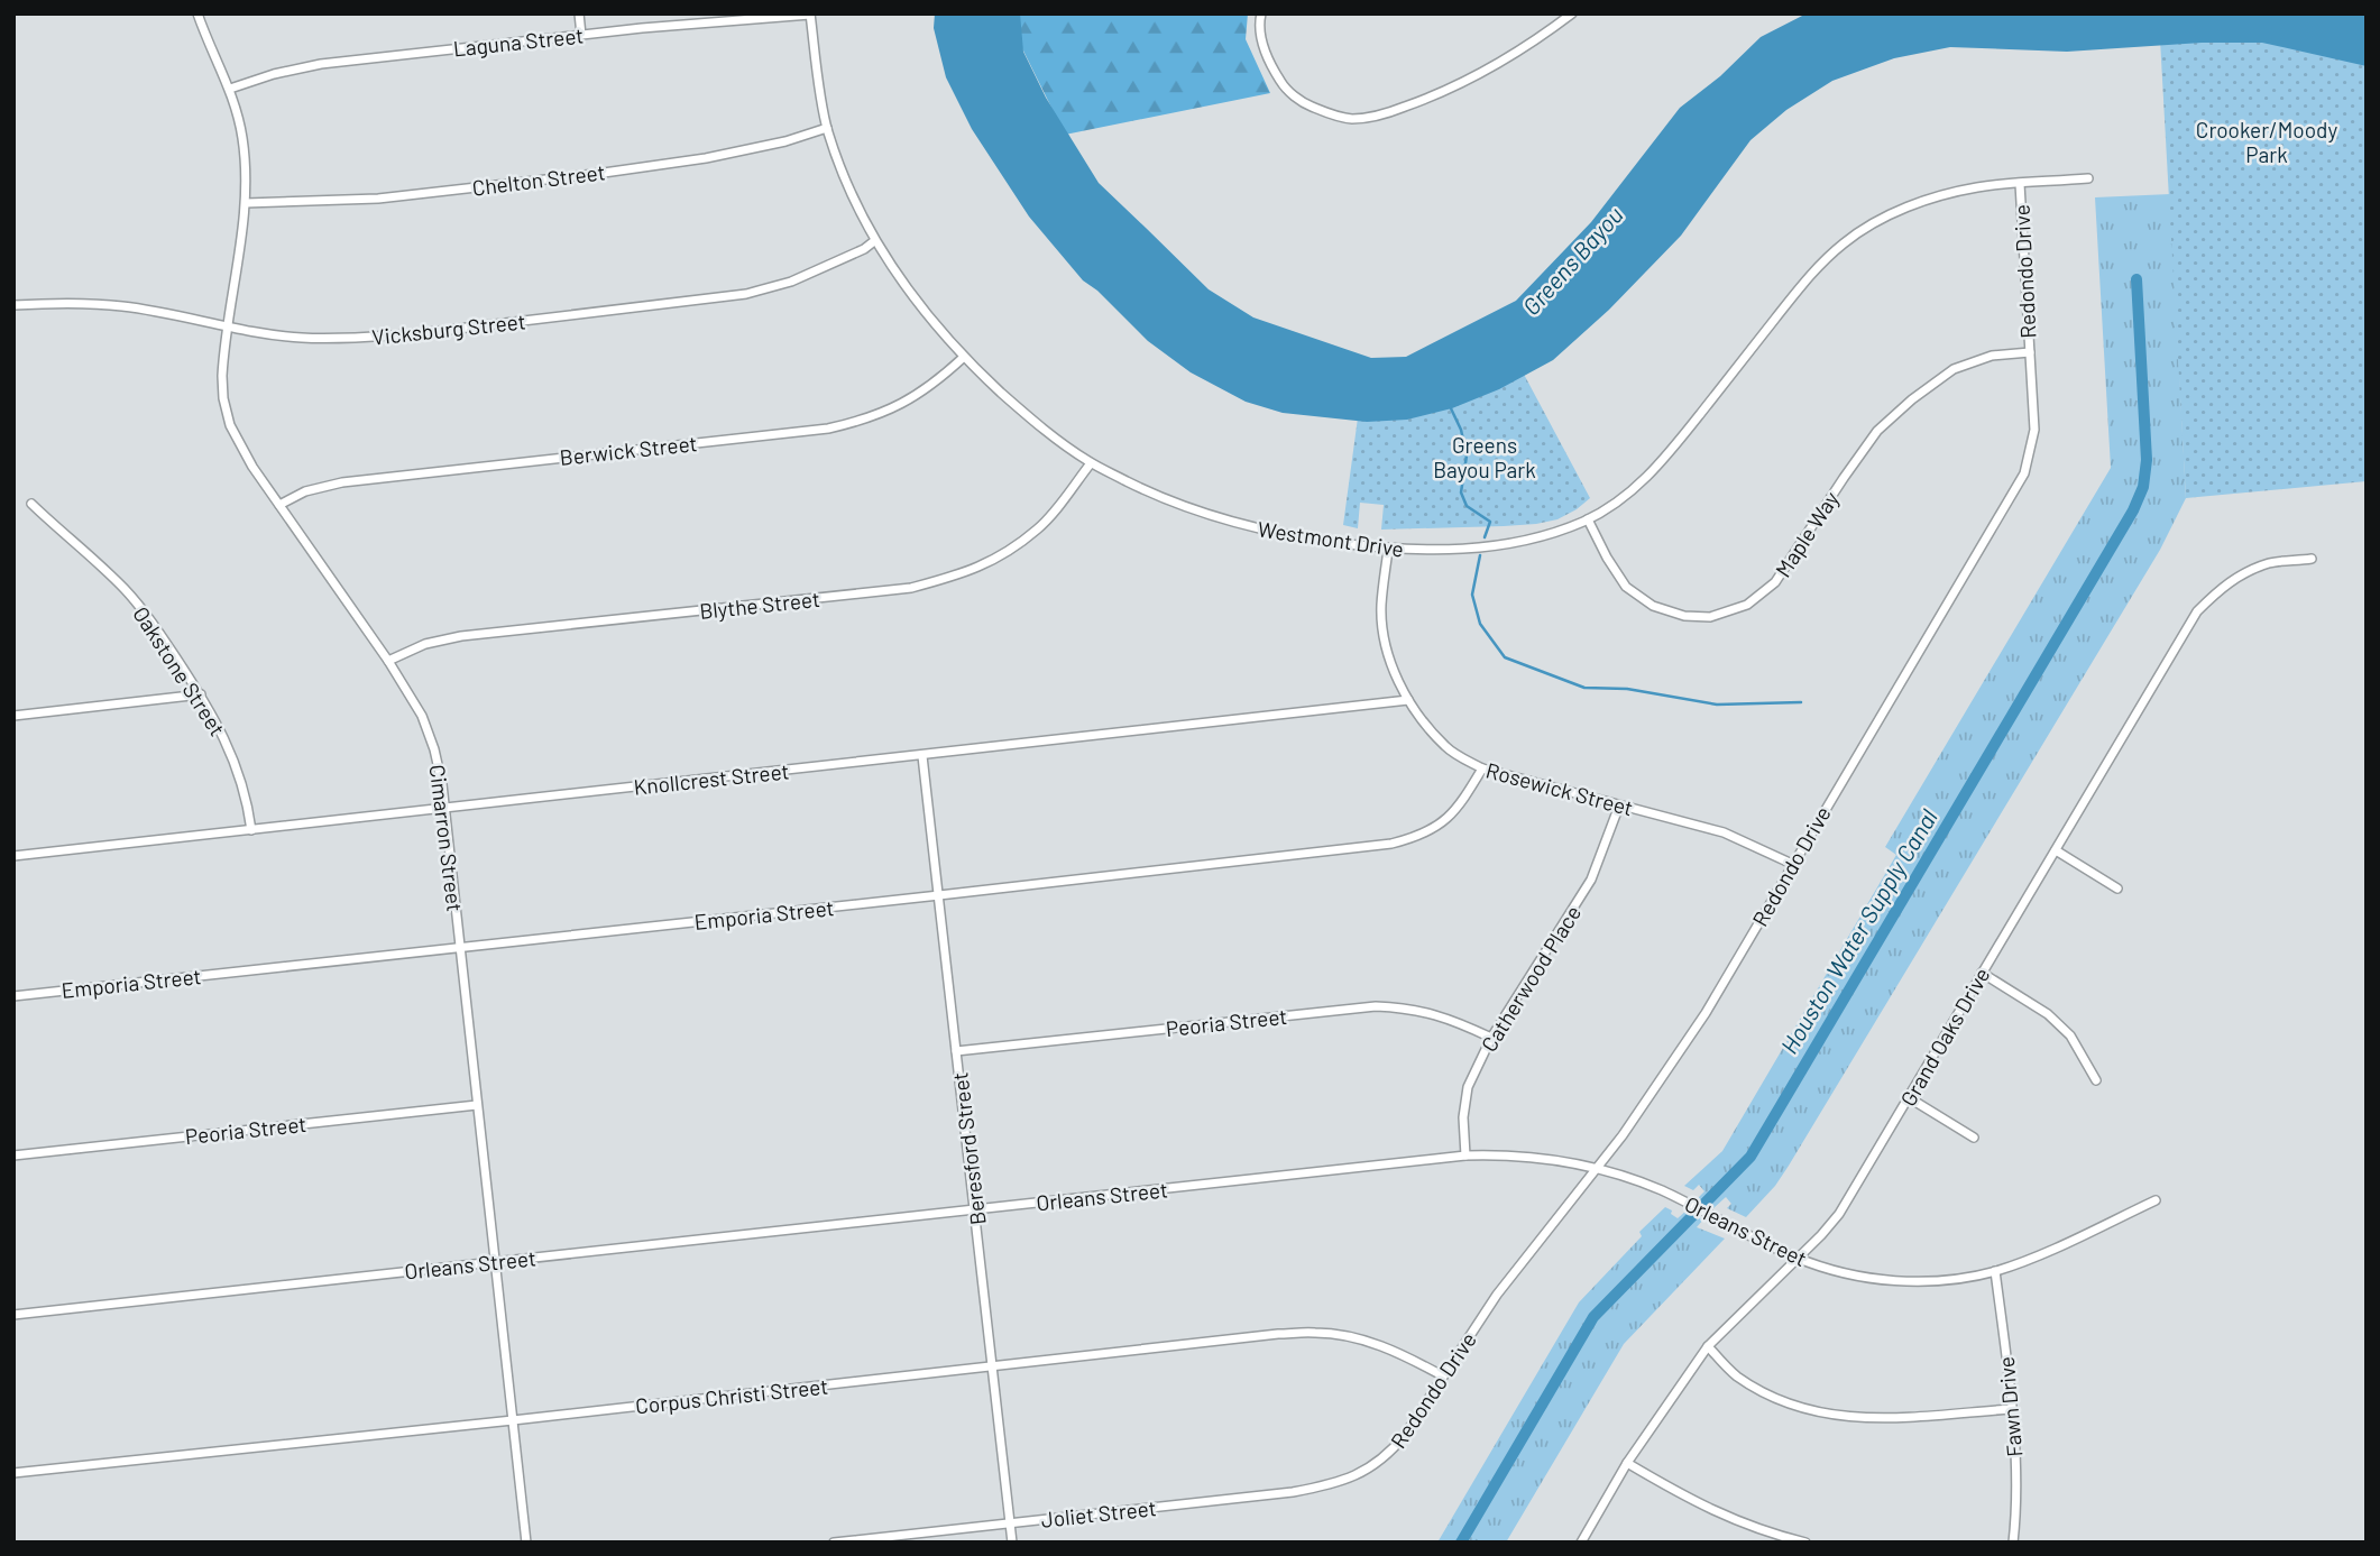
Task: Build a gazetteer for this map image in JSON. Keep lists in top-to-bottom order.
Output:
{
  "streets": {
    "street": [
      "Laguna Street",
      "Chelton Street",
      "Redondo Drive",
      "Vicksburg Street",
      "Berwick Street",
      "Maple Way",
      "Westmont Drive",
      "Blythe Street",
      "Oakstone Street",
      "Knollcrest Street",
      "Rosewick Street",
      "Cimarron Street",
      "Emporia Street",
      "Catherwood Place",
      "Peoria Street",
      "Grand Oaks Drive",
      "Beresford Street",
      "Orleans Street",
      "Corpus Christi Street",
      "Fawn Drive",
      "Joliet Street"
    ]
  },
  "crossings": [
    ["Laguna Street", "Westmont Drive"],
    ["Laguna Street", "Cimarron Street"],
    ["Chelton Street", "Westmont Drive"],
    ["Chelton Street", "Cimarron Street"],
    ["Redondo Drive", "Maple Way"],
    ["Redondo Drive", "Westmont Drive"],
    ["Redondo Drive", "Rosewick Street"],
    ["Redondo Drive", "Orleans Street"],
    ["Redondo Drive", "Corpus Christi Street"],
    ["Redondo Drive", "Joliet Street"],
    ["Vicksburg Street", "Westmont Drive"],
    ["Vicksburg Street", "Cimarron Street"],
    ["Berwick Street", "Westmont Drive"],
    ["Berwick Street", "Cimarron Street"],
    ["Maple Way", "Westmont Drive"],
    ["Westmont Drive", "Blythe Street"],
    ["Westmont Drive", "Rosewick Street"],
    ["Blythe Street", "Cimarron Street"],
    ["Oakstone Street", "Knollcrest Street"],
    ["Knollcrest Street", "Rosewick Street"],
    ["Knollcrest Street", "Cimarron Street"],
    ["Knollcrest Street", "Beresford Street"],
    ["Rosewick Street", "Emporia Street"],
    ["Rosewick Street", "Catherwood Place"],
    ["Cimarron Street", "Emporia Street"],
    ["Cimarron Street", "Peoria Street"],
    ["Cimarron Street", "Orleans Street"],
    ["Cimarron Street", "Corpus Christi Street"],
    ["Emporia Street", "Beresford Street"],
    ["Catherwood Place", "Peoria Street"],
    ["Catherwood Place", "Orleans Street"],
    ["Peoria Street", "Beresford Street"],
    ["Grand Oaks Drive", "Orleans Street"],
    ["Beresford Street", "Orleans Street"],
    ["Beresford Street", "Corpus Christi Street"],
    ["Beresford Street", "Joliet Street"],
    ["Orleans Street", "Fawn Drive"]
  ],
  "water": ["Greens Bayou", "Houston Water Supply Canal"],
  "parks": ["Crooker/Moody Park", "Greens Bayou Park"]
}
